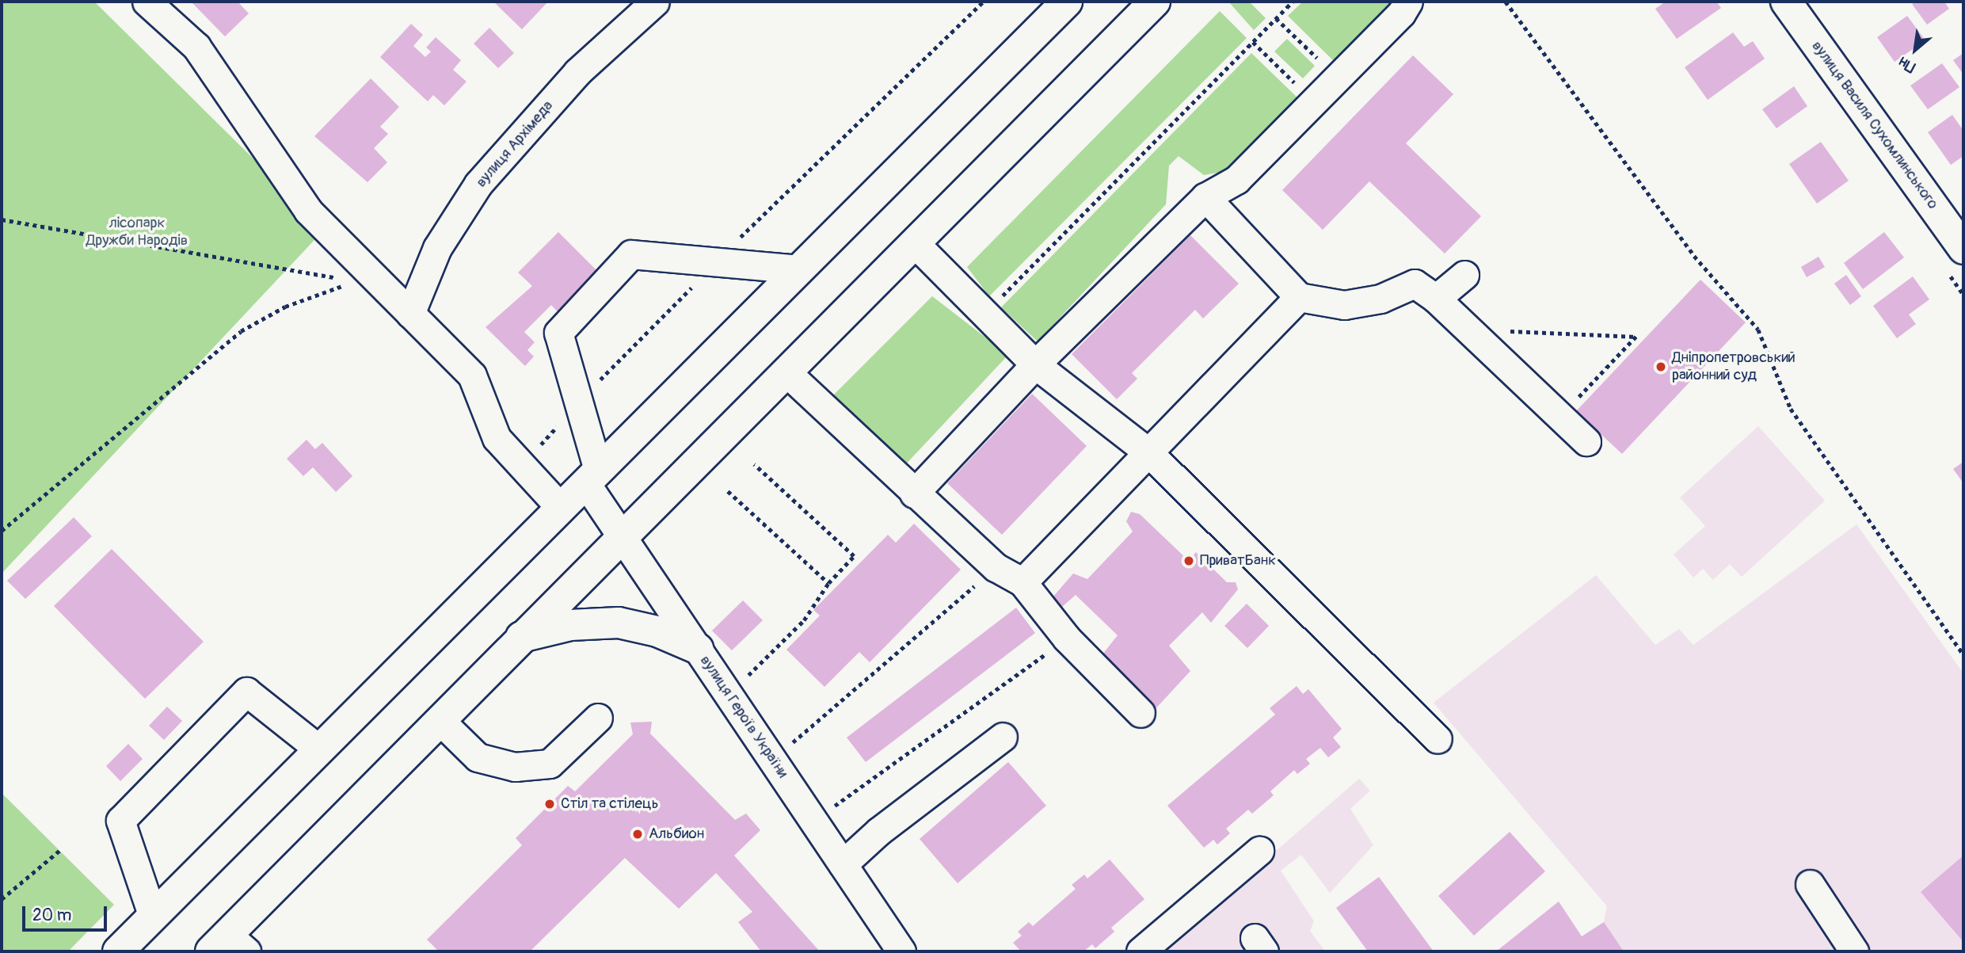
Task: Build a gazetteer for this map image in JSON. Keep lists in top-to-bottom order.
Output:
{
  "streets": {
    "main road": ["вулиця Василя Сухомлинського"],
    "street": ["вулиця Архімеда", "вулиця Героїв України"]
  },
  "parks": ["лісопарк Дружби Народів"],
  "places": [
    "Дніпропетровський районний суд",
    "ПриватБанк",
    "Стіл та стілець",
    "Альбион"
  ],
  "scale_bar": "20 m",
  "north": "bottom left"
}
